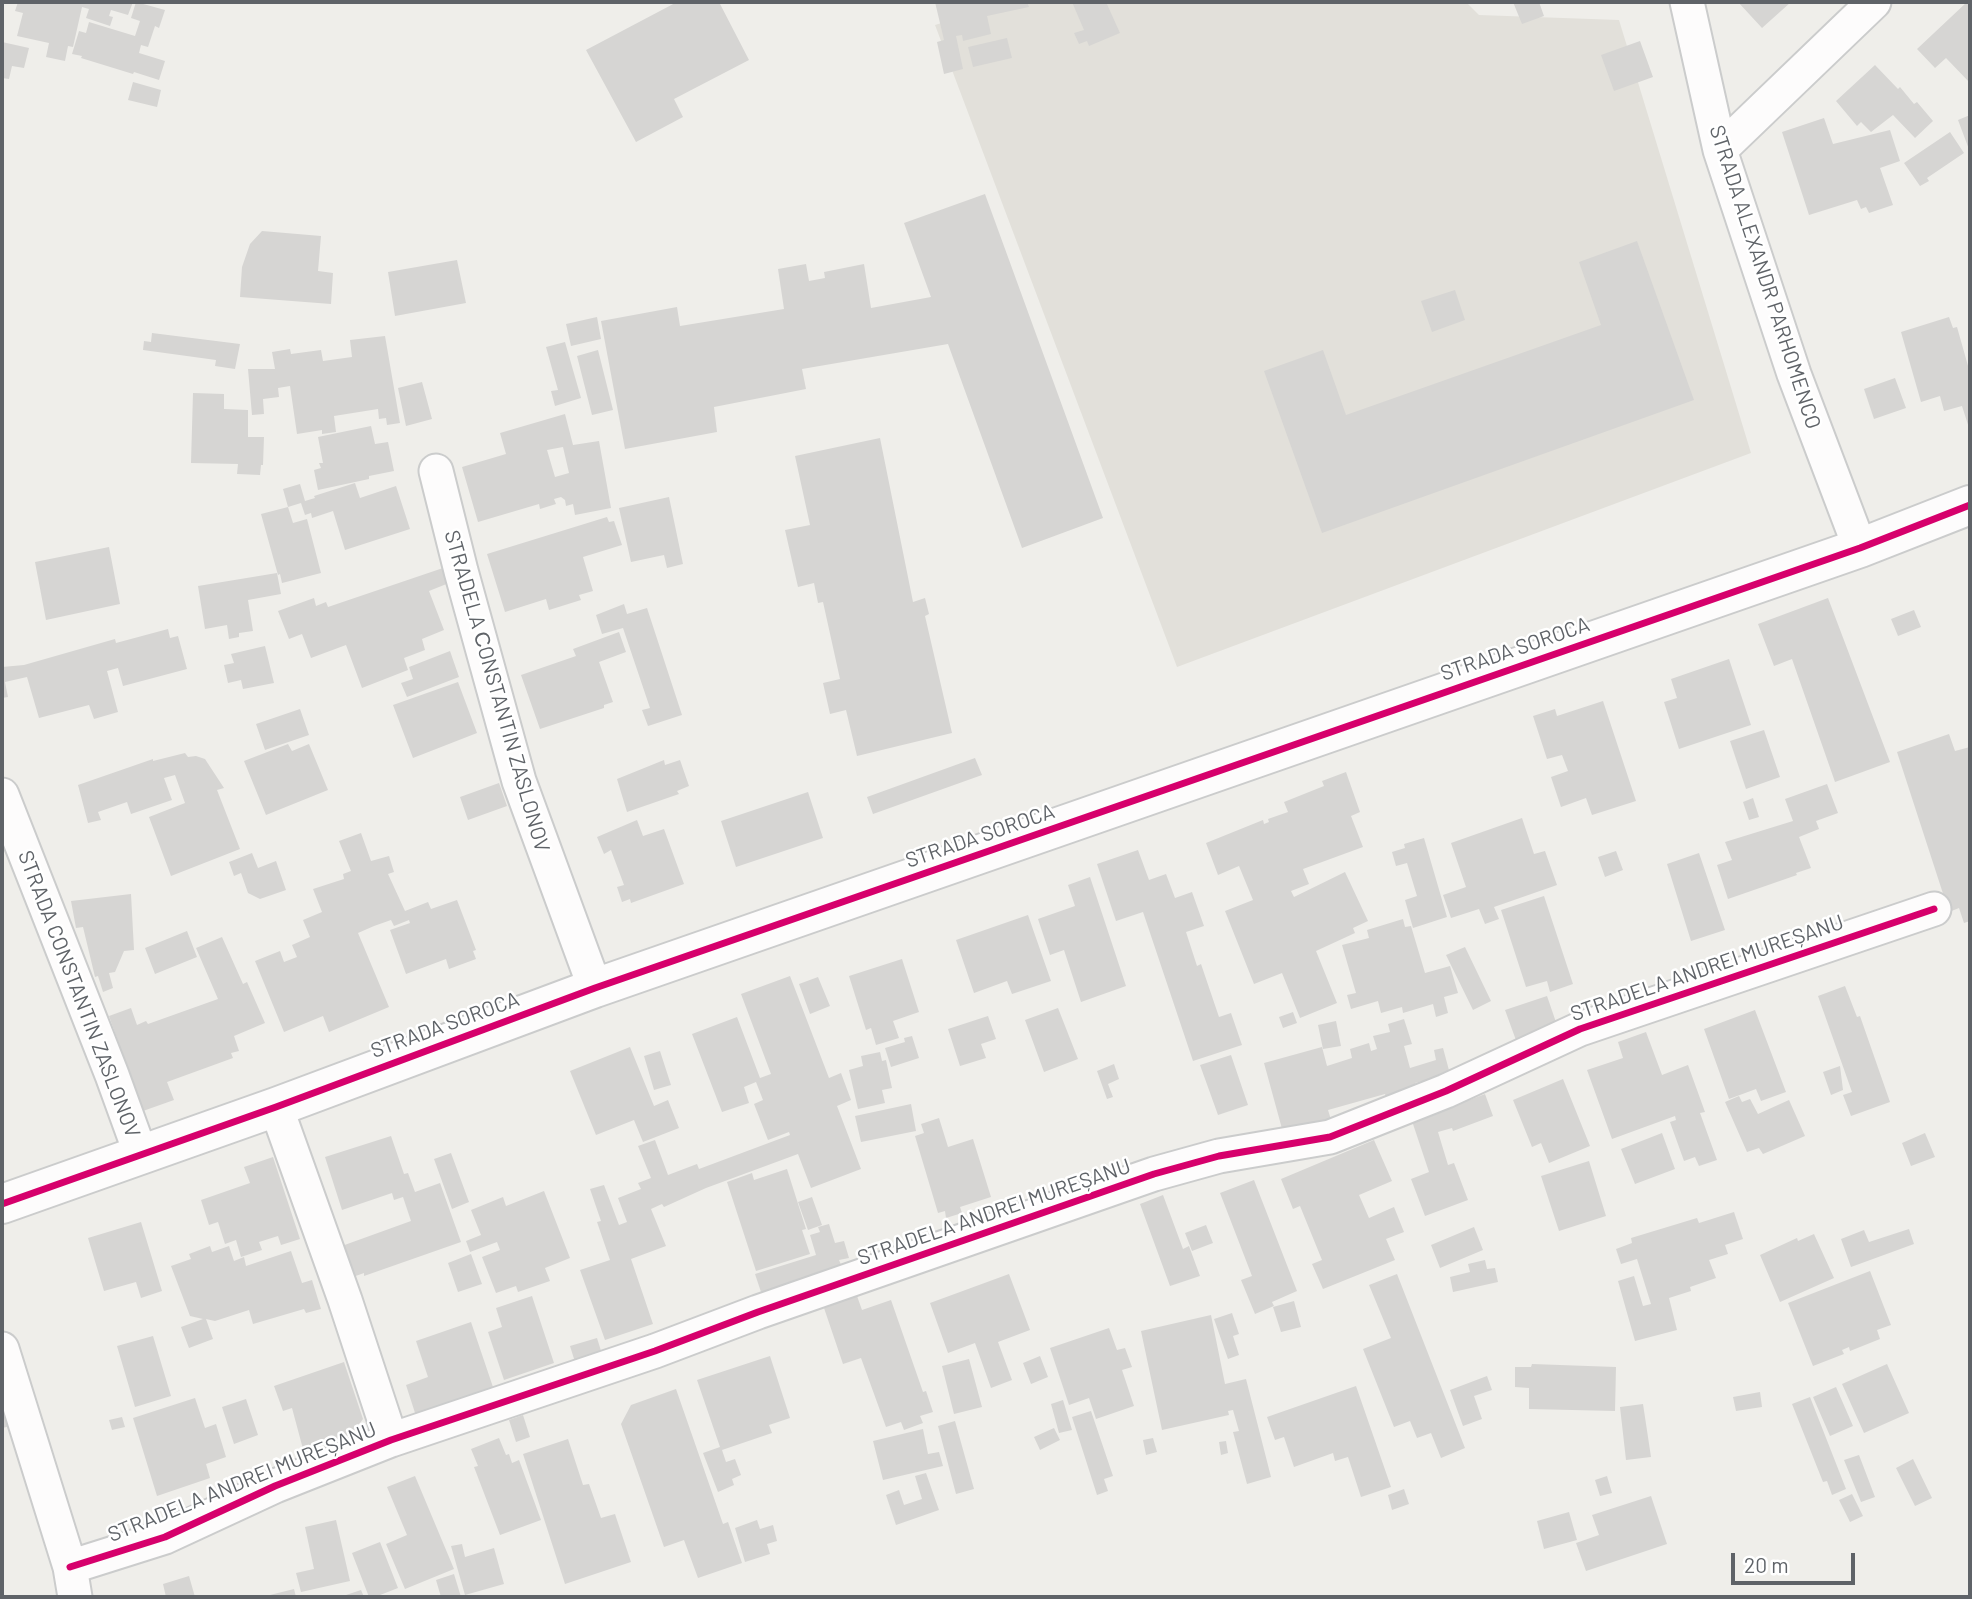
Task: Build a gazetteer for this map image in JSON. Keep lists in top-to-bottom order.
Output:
{
  "streets": {
    "street": [
      "STRADA ALEXANDR PARHOMENCO",
      "STRADA SOROCA",
      "STRADELA СONSTANTIN ZASLONOV",
      "STRADELA ANDREI MUREȘANU",
      "STRADA CONSTANTIN ZASLONOV"
    ]
  },
  "crossings": [
    ["STRADA ALEXANDR PARHOMENCO", "STRADA SOROCA"],
    ["STRADA SOROCA", "STRADELA СONSTANTIN ZASLONOV"],
    ["STRADA SOROCA", "STRADA CONSTANTIN ZASLONOV"]
  ],
  "scale_bar": "20 m"
}
